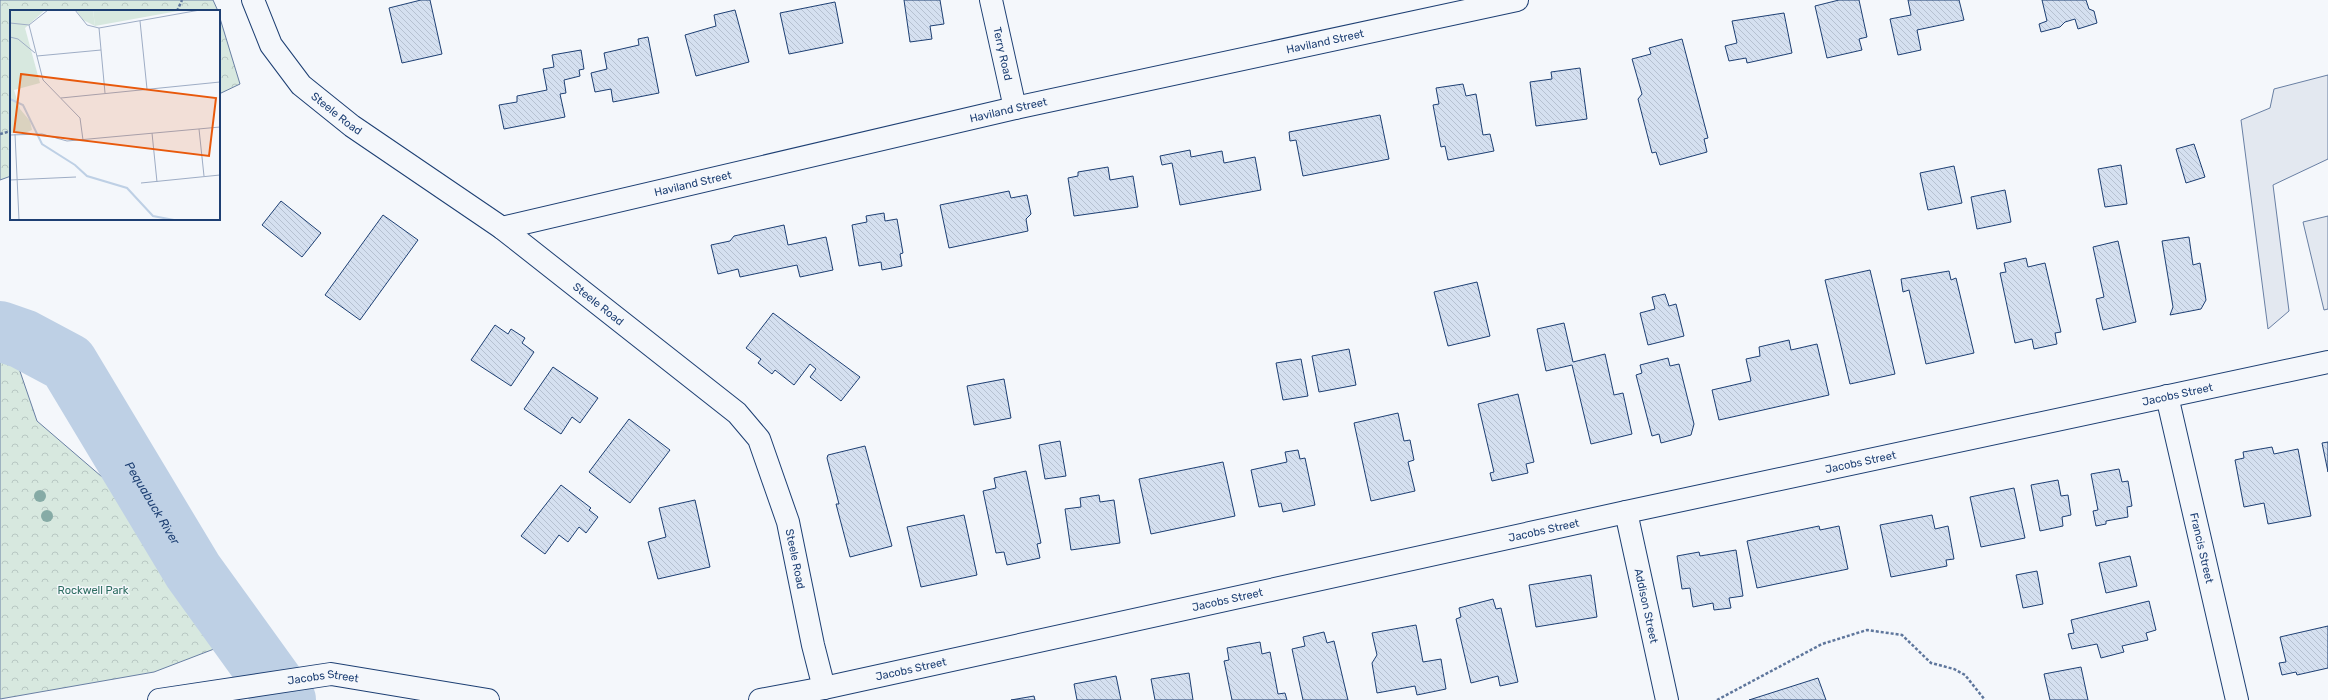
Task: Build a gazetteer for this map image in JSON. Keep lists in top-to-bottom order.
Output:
{
  "streets": {
    "street": [
      "Haviland Street",
      "Terry Road",
      "Steele Road",
      "Jacobs Street",
      "Francis Street",
      "Addison Street"
    ]
  },
  "crossings": [
    ["Haviland Street", "Terry Road"],
    ["Haviland Street", "Steele Road"],
    ["Steele Road", "Jacobs Street"],
    ["Jacobs Street", "Francis Street"],
    ["Jacobs Street", "Addison Street"]
  ],
  "water": ["Pequabuck River"],
  "parks": ["Rockwell Park"]
}
